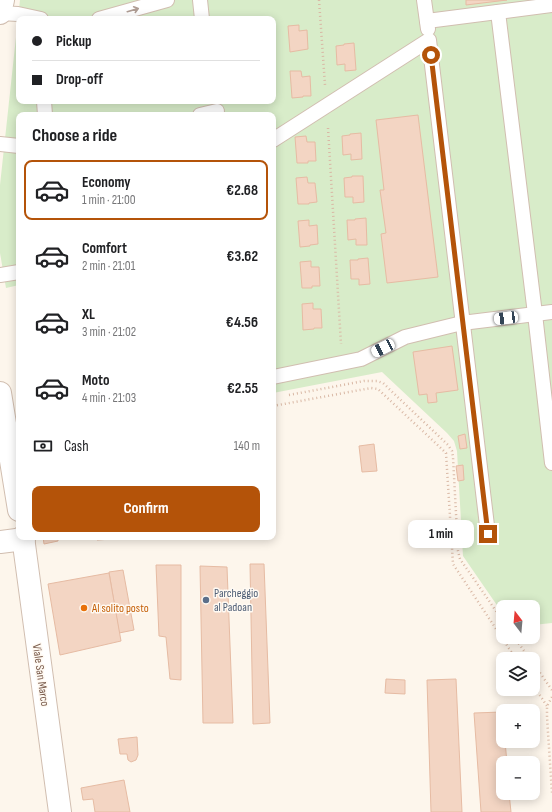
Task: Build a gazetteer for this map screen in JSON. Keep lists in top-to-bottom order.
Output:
{
  "streets": {
    "street": ["Viale San Marco"]
  },
  "places": ["Parcheggio al Padoan", "Al solito posto"],
  "north": "top",
  "page": {
    "banner": ["Pickup", "Drop-off"],
    "heading": "Choose a ride",
    "list": [
      {
        "name": "Economy",
        "note": "1 min · 21:00",
        "value": "€2.68"
      },
      {
        "name": "Comfort",
        "note": "2 min · 21:01",
        "value": "€3.62"
      },
      {
        "name": "XL",
        "note": "3 min · 21:02",
        "value": "€4.56"
      },
      {
        "name": "Moto",
        "note": "4 min · 21:03",
        "value": "€2.55"
      }
    ],
    "pay": ["Cash", "140 m"],
    "buttons": "Confirm",
    "bubble": "1 min",
    "map_buttons": ["+", "−"]
  }
}
